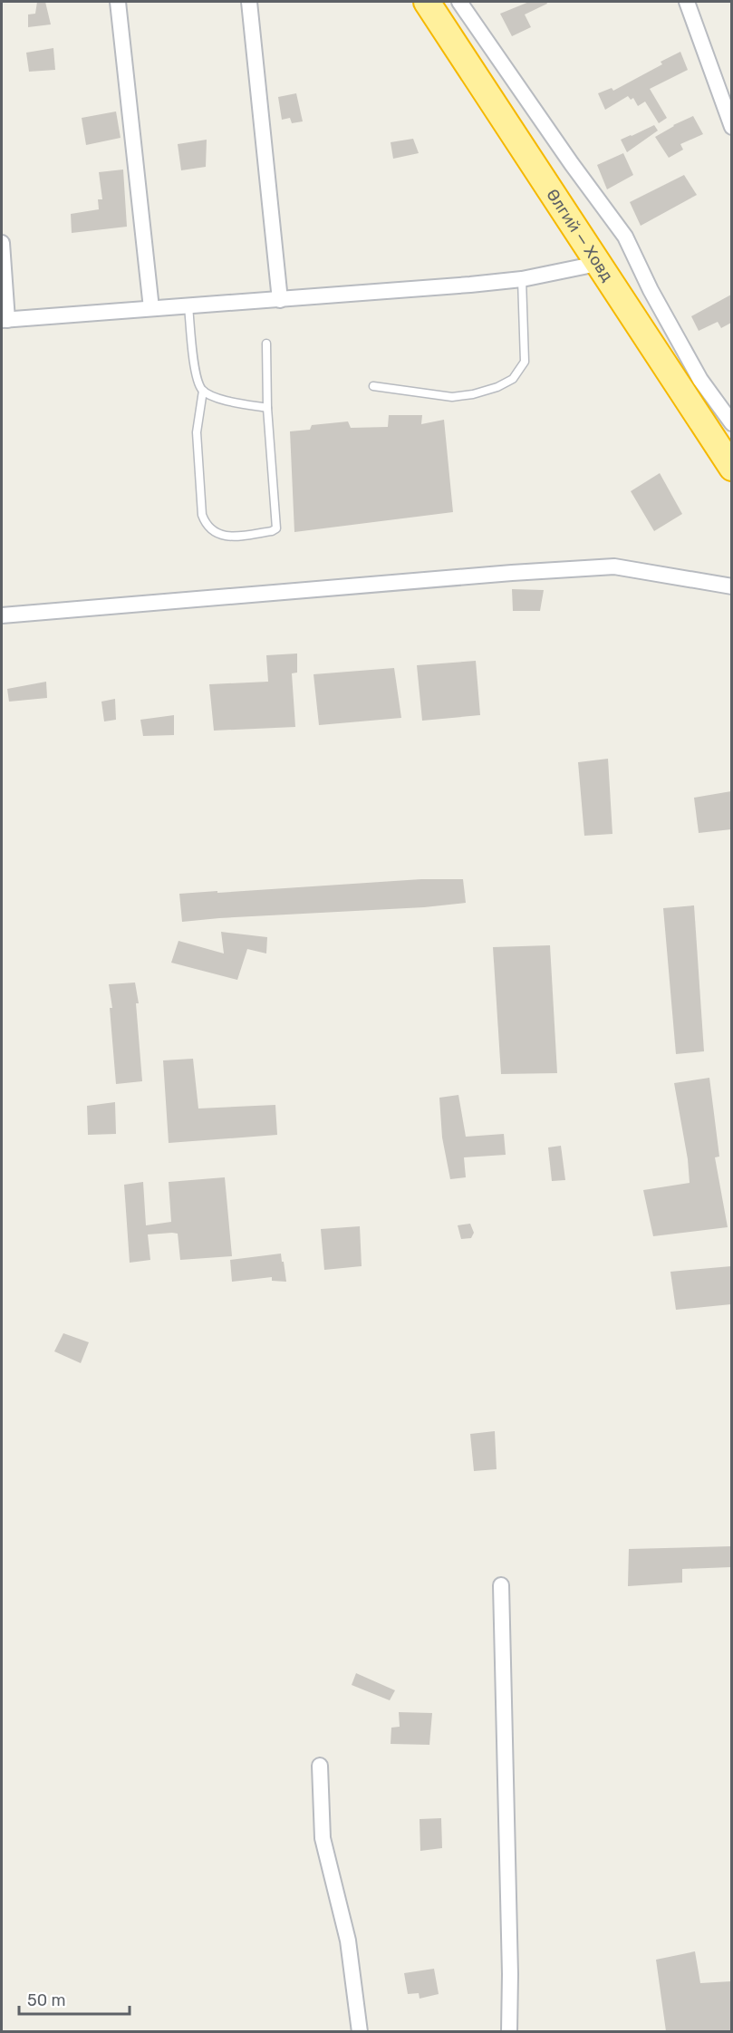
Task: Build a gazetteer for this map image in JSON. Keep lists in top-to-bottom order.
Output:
{
  "streets": {
    "highway": ["Өлгий — Ховд"]
  },
  "scale_bar": "50 m"
}
